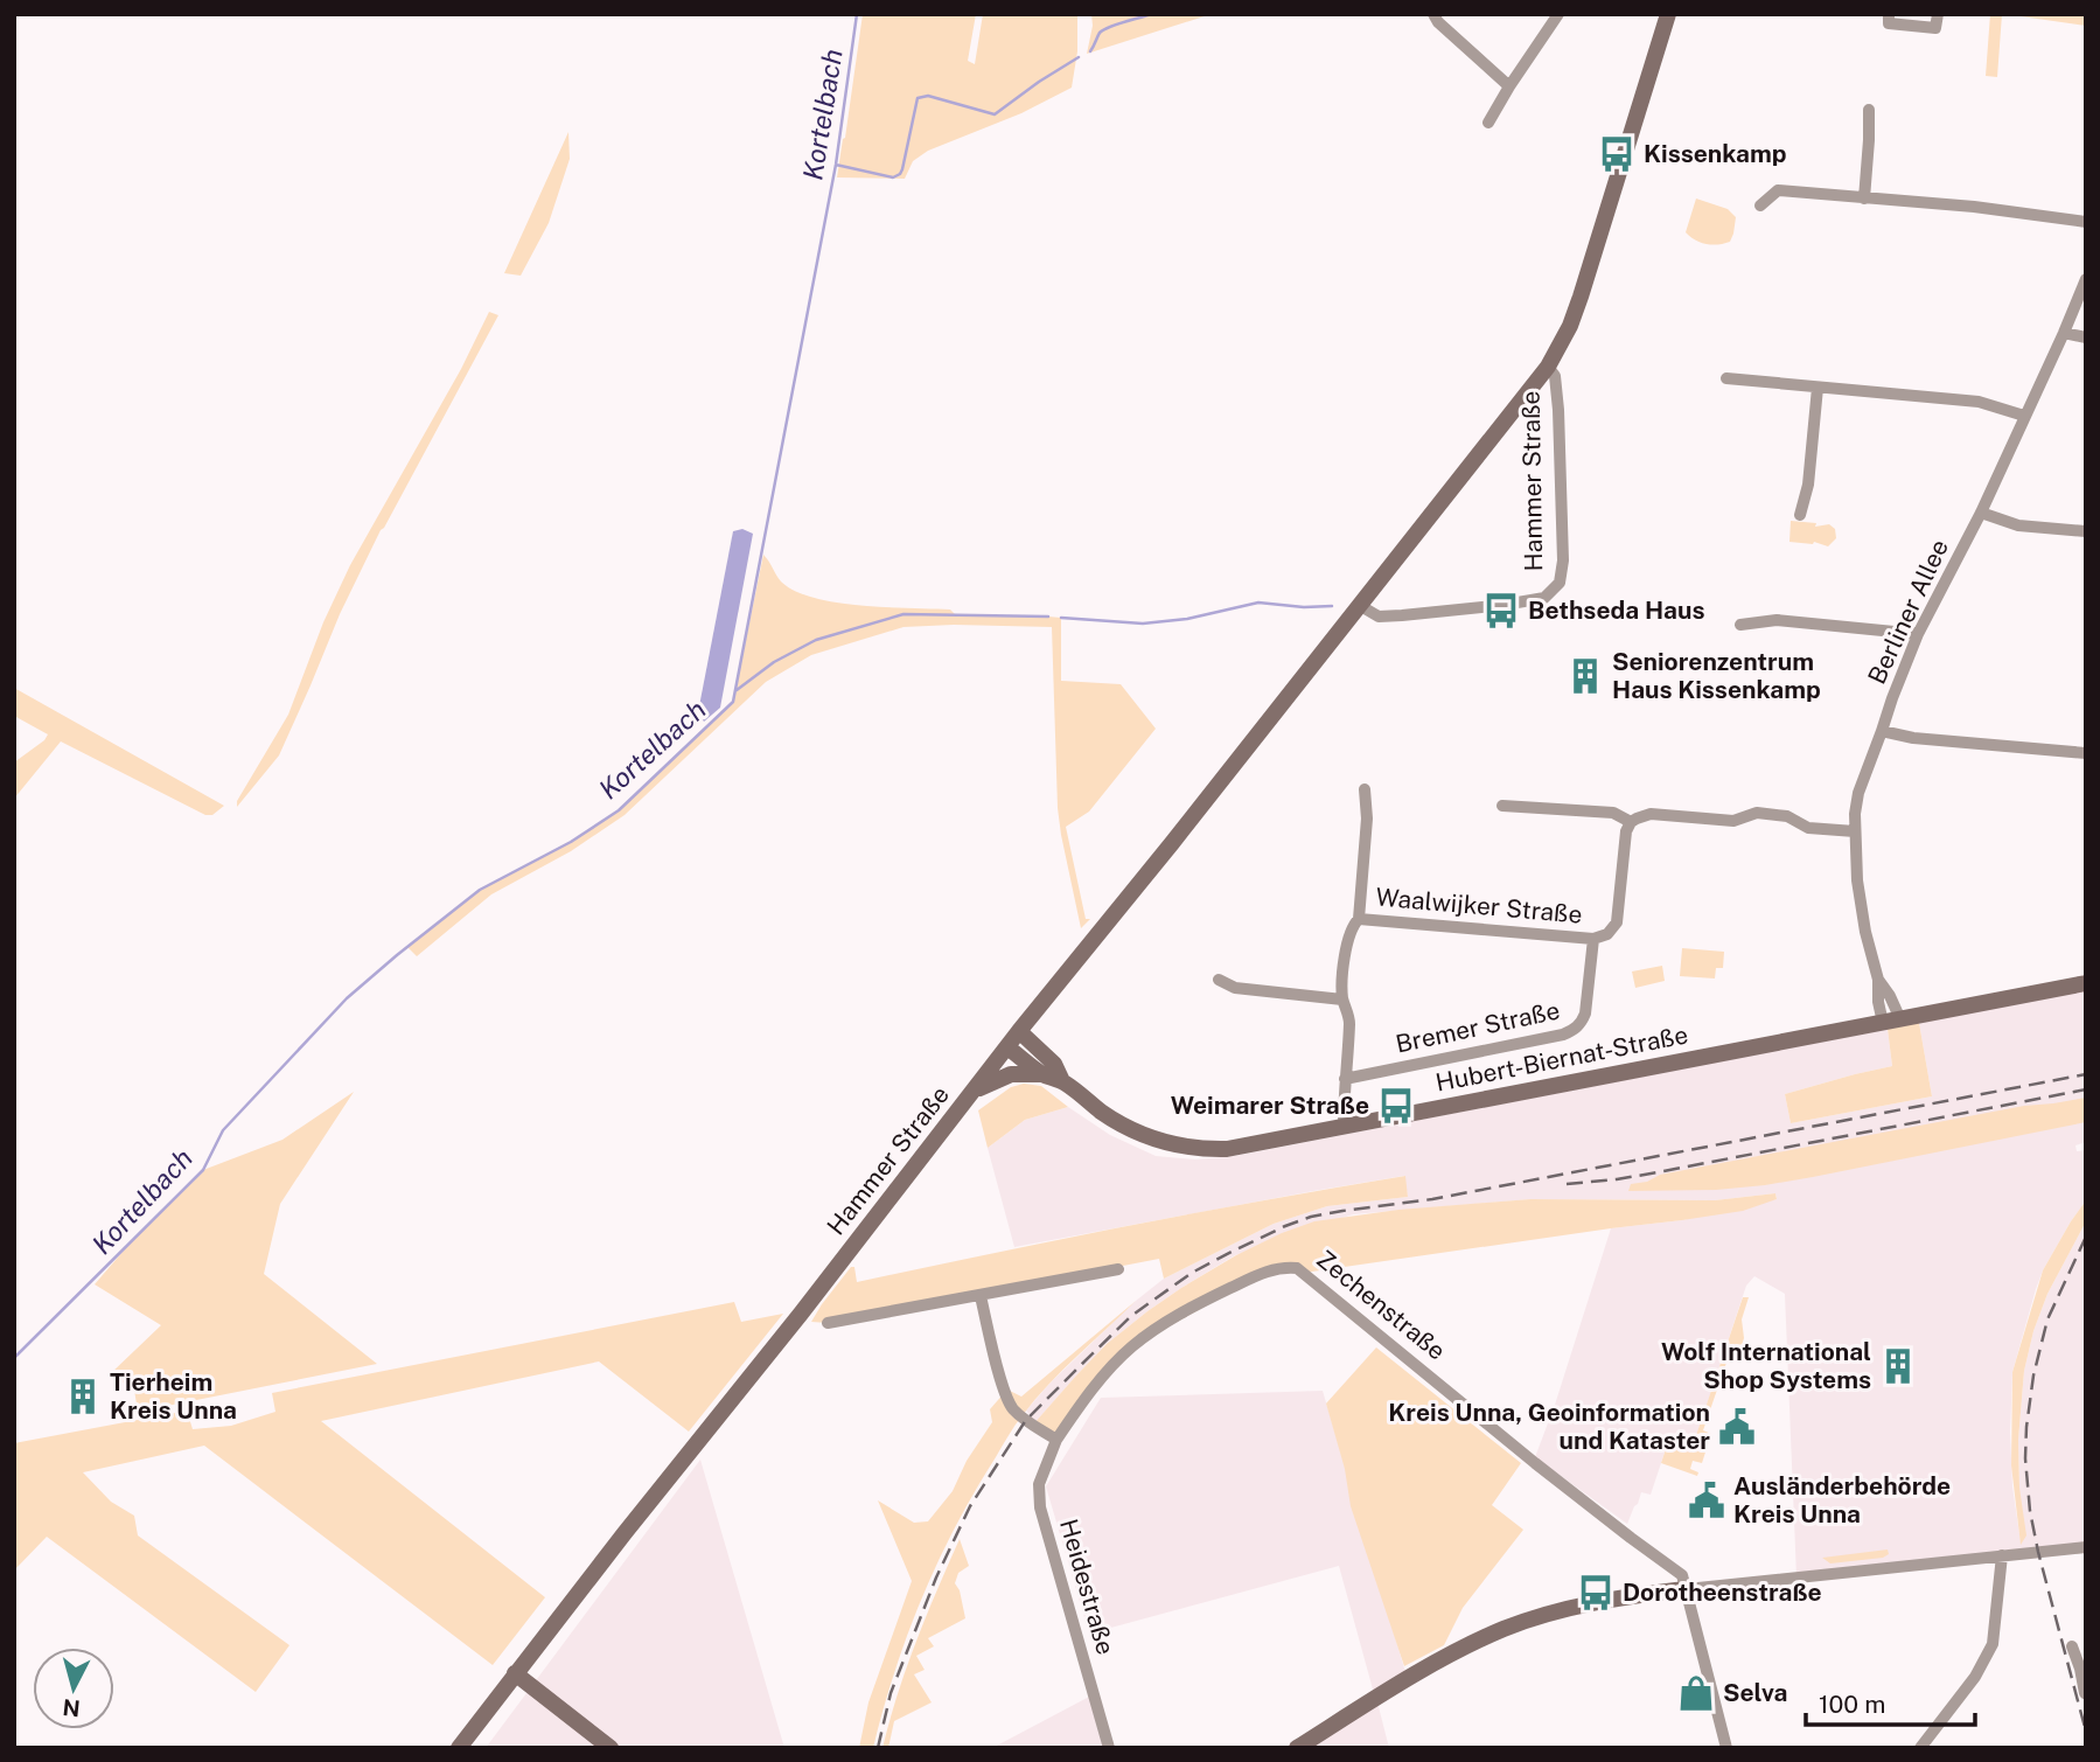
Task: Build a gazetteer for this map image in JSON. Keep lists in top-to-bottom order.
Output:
{
  "streets": {
    "main road": ["Hammer Straße", "Hubert-Biernat-Straße"],
    "street": [
      "Berliner Allee",
      "Waalwijker Straße",
      "Bremer Straße",
      "Zechenstraße",
      "Heidestraße"
    ]
  },
  "crossings": [
    ["Hammer Straße", "Hubert-Biernat-Straße"],
    ["Berliner Allee", "Hubert-Biernat-Straße"],
    ["Waalwijker Straße", "Bremer Straße"],
    ["Zechenstraße", "Heidestraße"]
  ],
  "water": ["Kortelbach"],
  "places": {
    "bus stop": [
      "Kissenkamp",
      "Bethseda Haus",
      "Weimarer Straße",
      "Dorotheenstraße"
    ],
    "building": ["Seniorenzentrum Haus Kissenkamp", "Wolf International Shop Systems", "Tierheim Kreis Unna"],
    "public building": ["Kreis Unna, Geoinformation und Kataster", "Ausländerbehörde Kreis Unna"],
    "shop": ["Selva"]
  },
  "scale_bar": "100 m",
  "north": "bottom"
}
